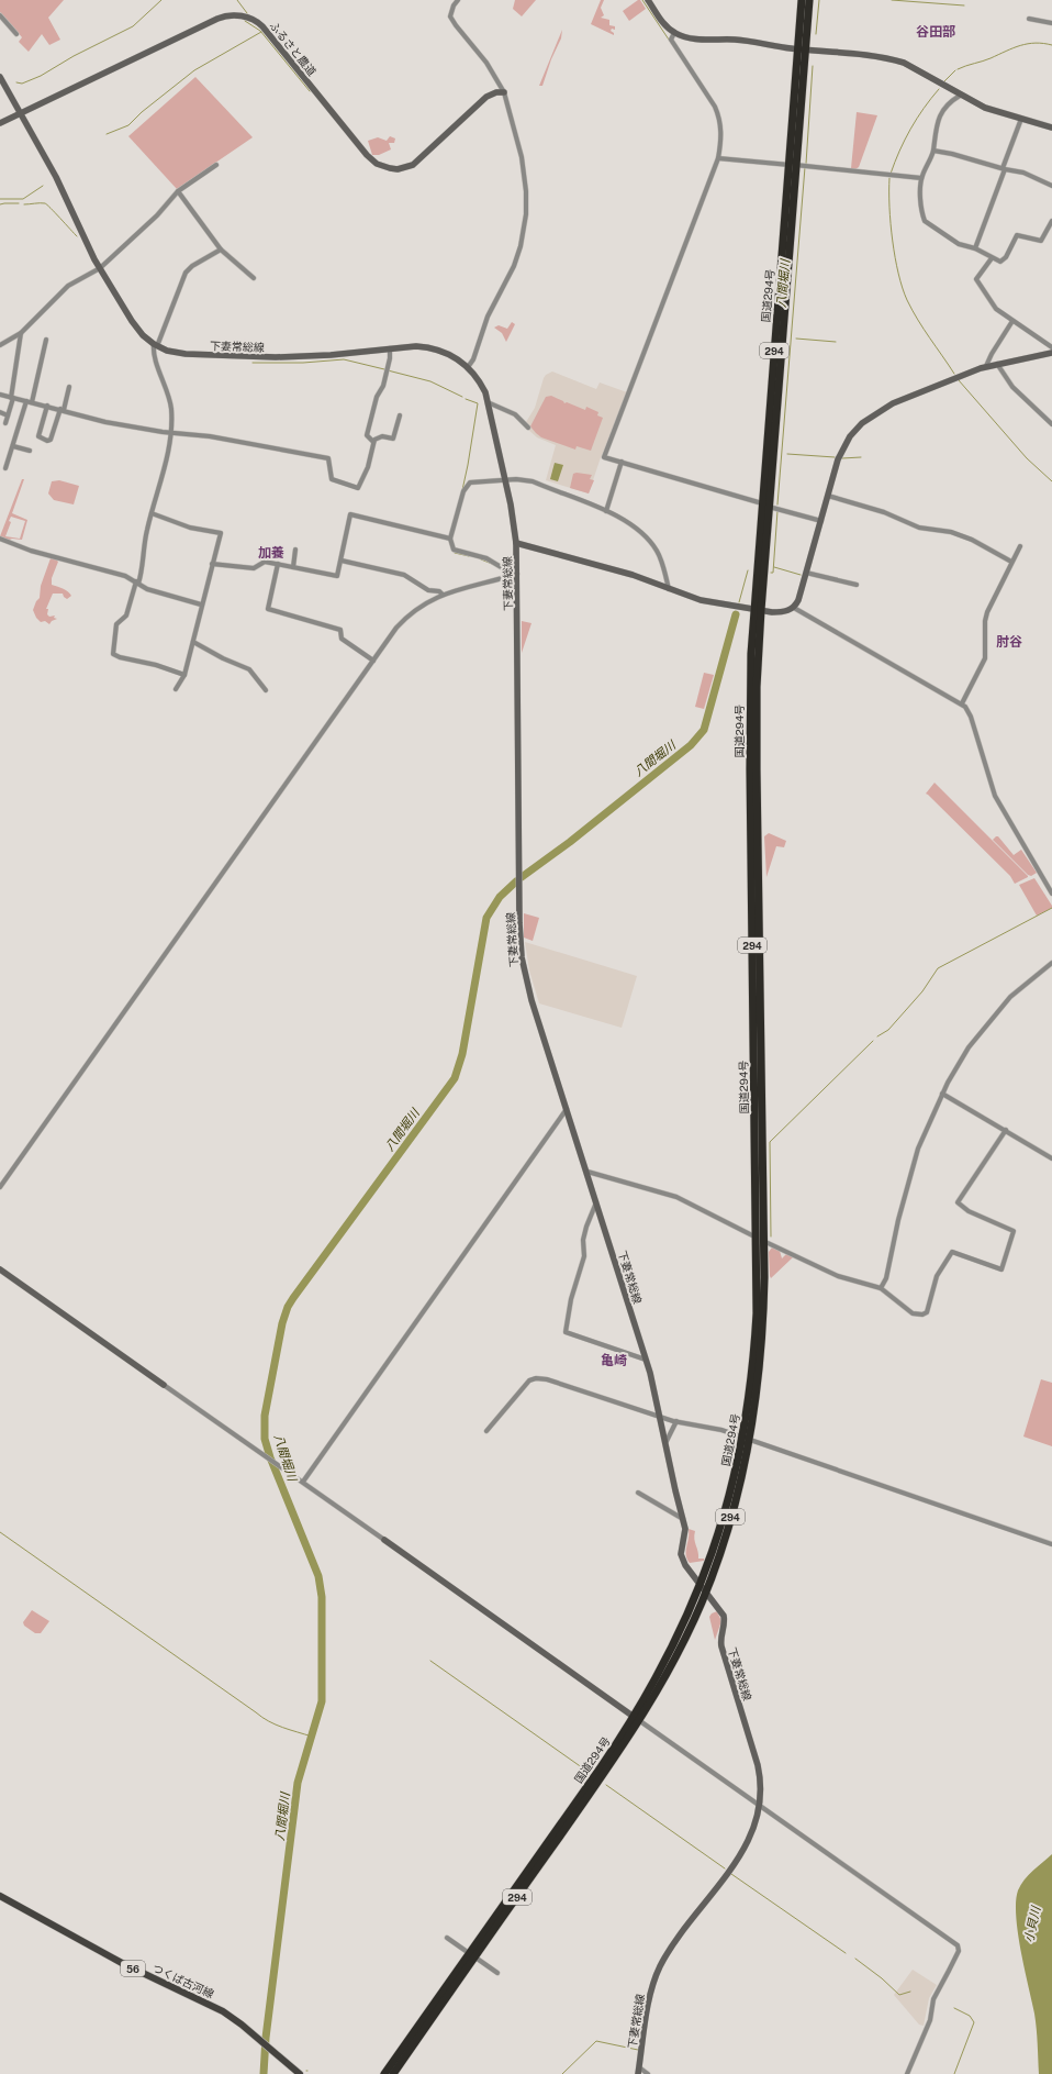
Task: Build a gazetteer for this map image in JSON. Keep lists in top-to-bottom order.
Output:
{
  "streets": {
    "highway": ["国道294号", "294"],
    "main road": [
      "ふるさと農道",
      "下妻常総線",
      "56",
      "つくば古河線"
    ]
  },
  "crossings": [
    ["ふるさと農道", "下妻常総線"],
    ["国道294号", "下妻常総線"]
  ],
  "districts": [
    "谷田部",
    "加養",
    "肘谷",
    "亀崎"
  ],
  "water": ["八間堀川", "小貝川"]
}
